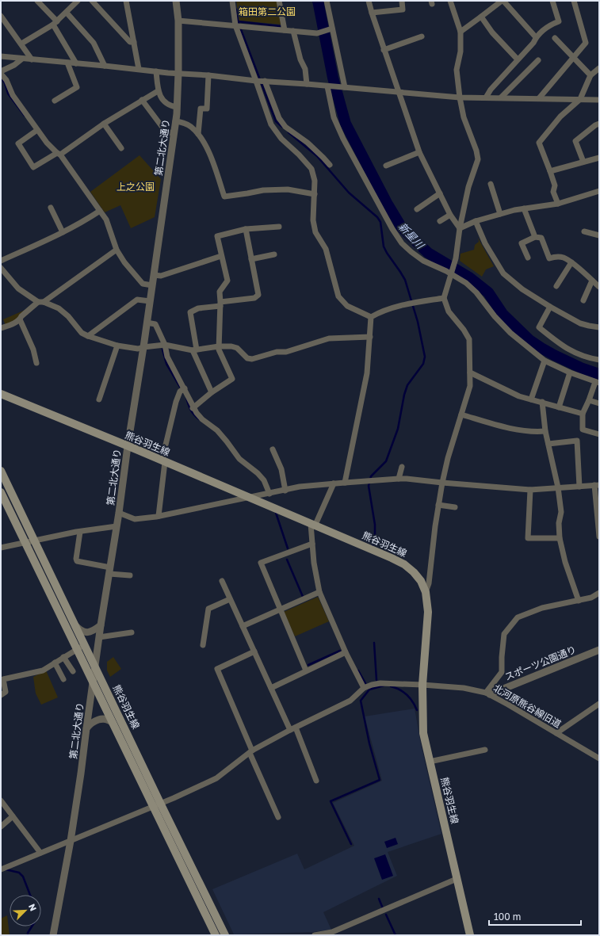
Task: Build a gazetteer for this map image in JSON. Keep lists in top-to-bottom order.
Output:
{
  "streets": {
    "main road": ["熊谷羽生線"],
    "street": ["第二北大通り", "スポーツ公園通り", "北河原熊谷線旧道"]
  },
  "crossings": [
    ["第二北大通り", "熊谷羽生線"],
    ["熊谷羽生線", "北河原熊谷線旧道"],
    ["スポーツ公園通り", "北河原熊谷線旧道"]
  ],
  "water": ["新星川"],
  "parks": ["箱田第二公園", "上之公園"],
  "scale_bar": "100 m",
  "north": "top right"
}
